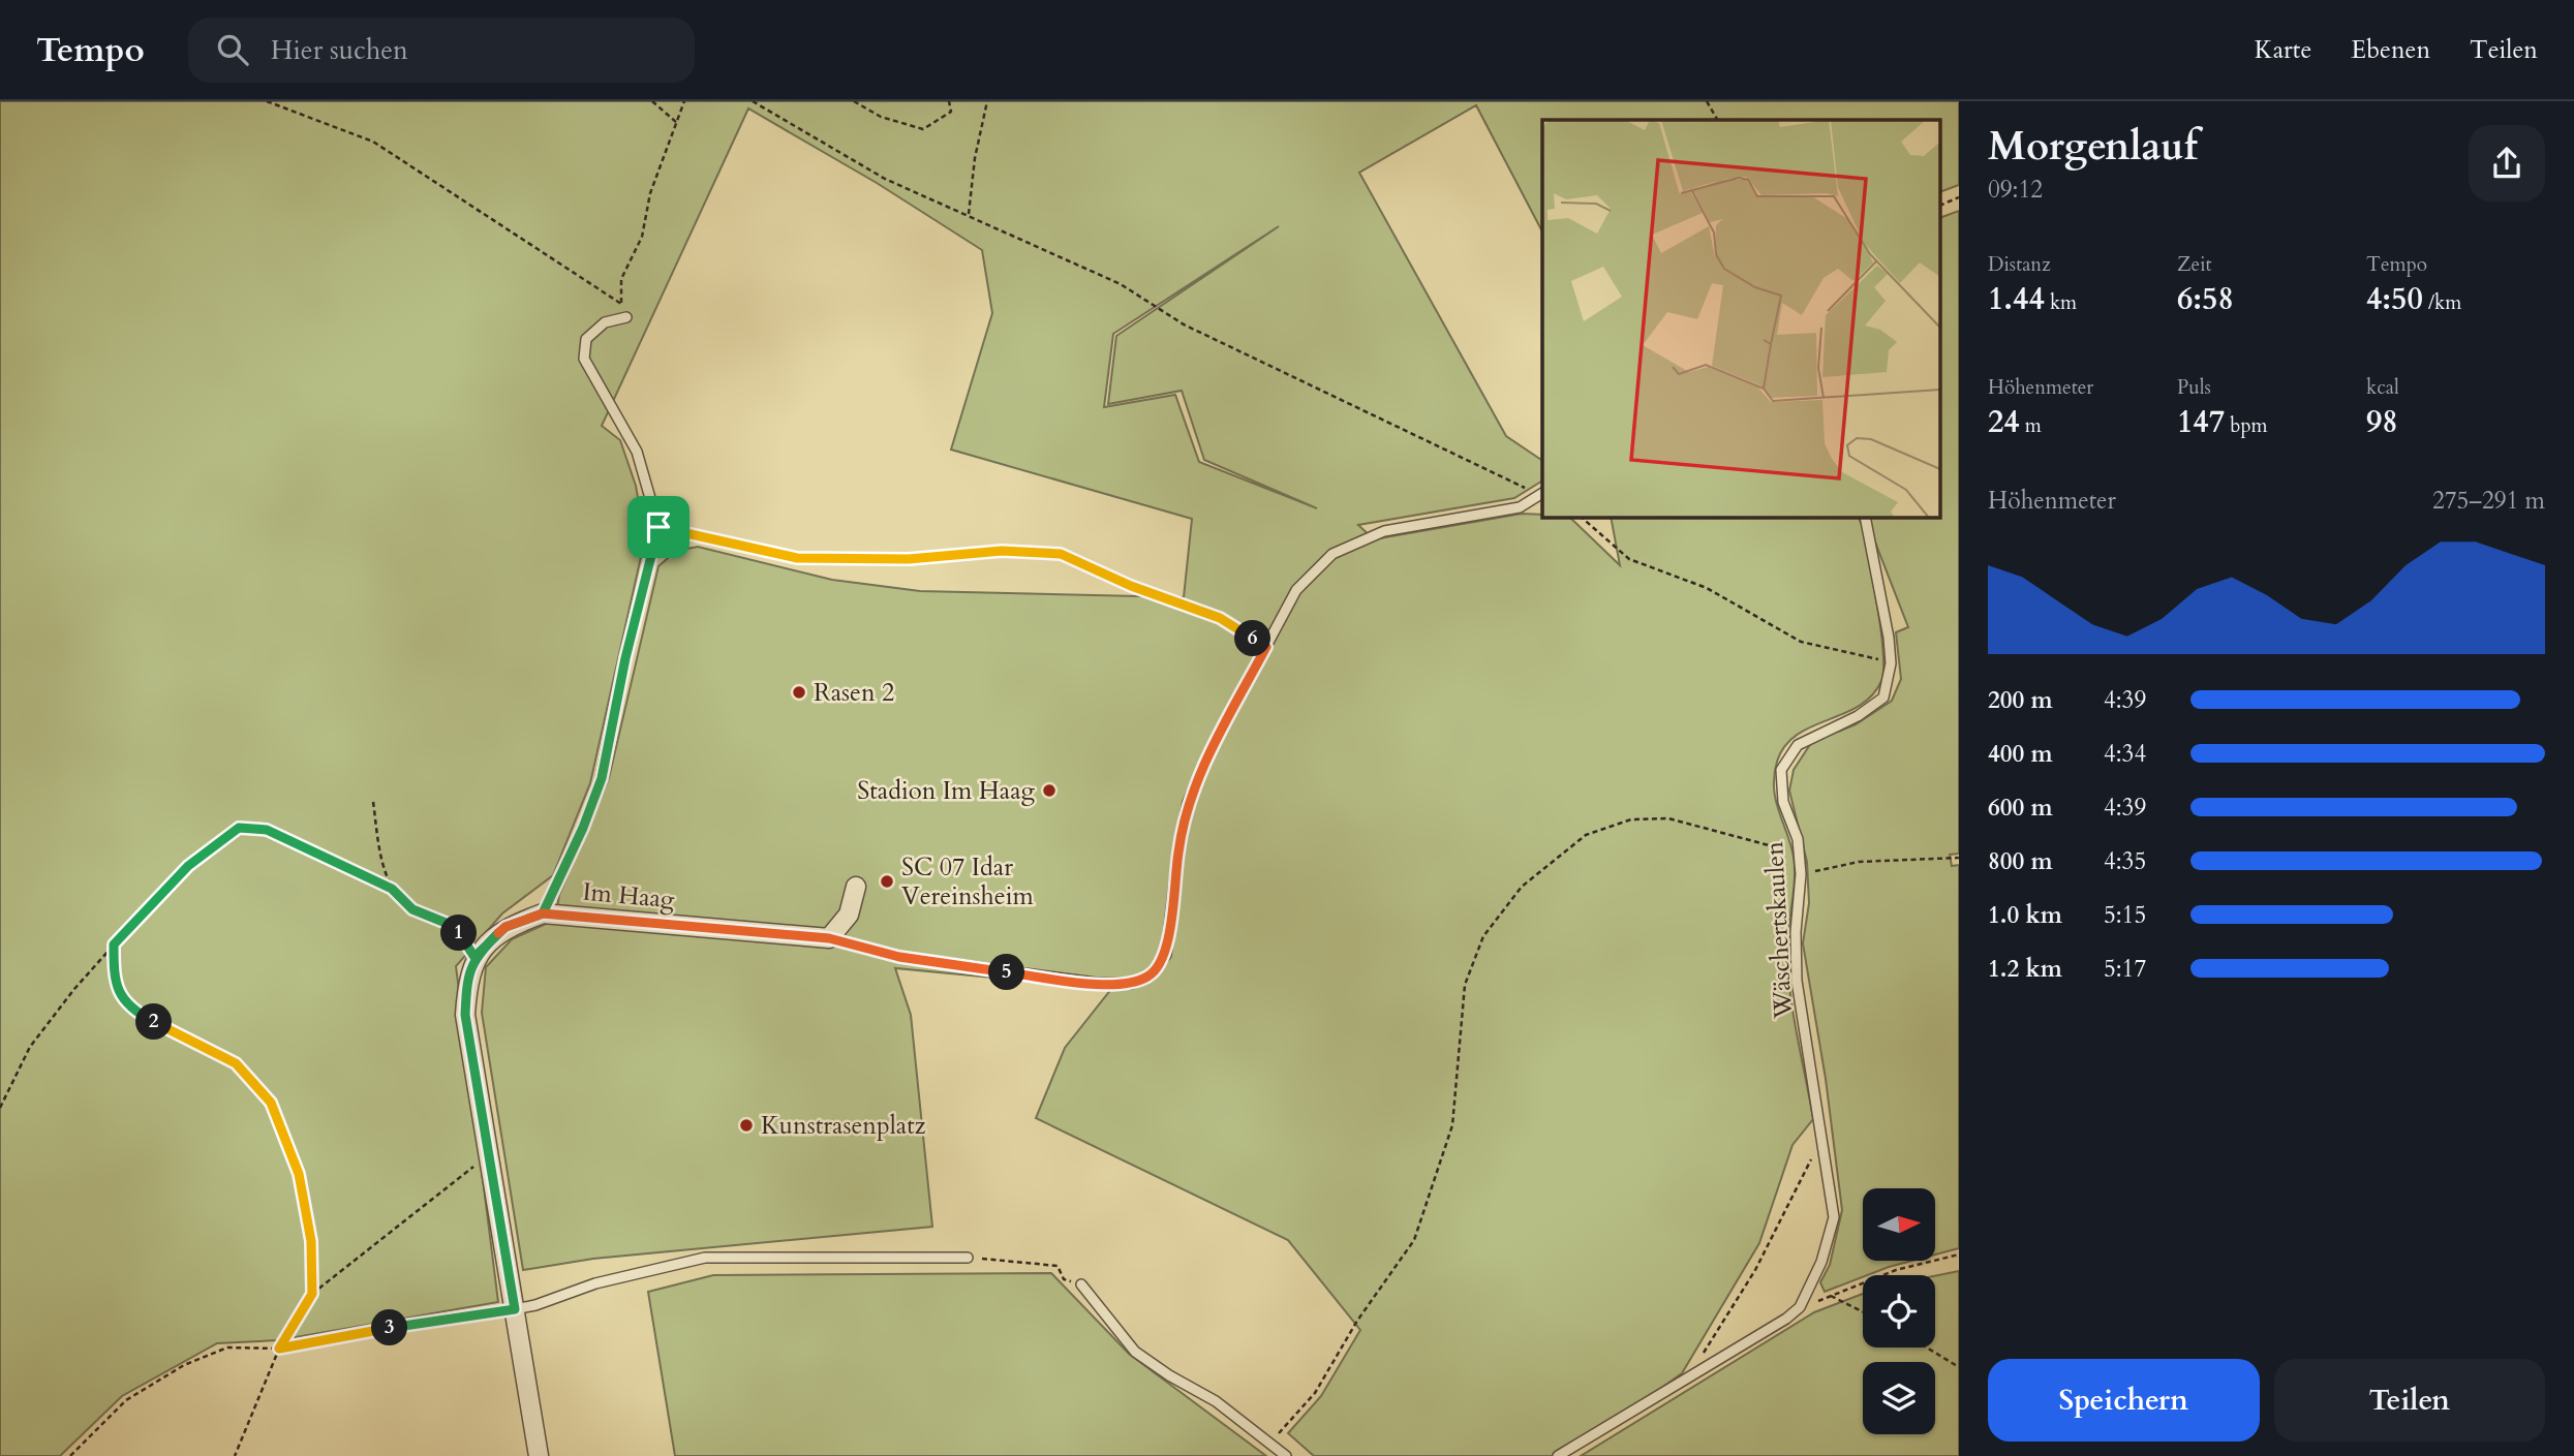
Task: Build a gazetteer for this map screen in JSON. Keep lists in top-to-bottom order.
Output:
{
  "streets": {
    "street": ["Im Haag"],
    "lane": ["Wäschertskaulen"]
  },
  "places": [
    "Rasen 2",
    "Stadion Im Haag",
    "SC 07 Idar Vereinsheim",
    "Kunstrasenplatz"
  ],
  "north": "right",
  "page": {
    "header": "Tempo",
    "search": "Hier suchen",
    "nav": ["Karte", "Ebenen", "Teilen"],
    "heading": ["Morgenlauf", "09:12"],
    "stats": [
      ["Distanz", "1.44 km"],
      ["Zeit", "6:58"],
      ["Tempo", "4:50 /km"],
      ["Höhenmeter", "24 m"],
      ["Puls", "147 bpm"],
      ["kcal", "98"]
    ],
    "chart": ["Höhenmeter", "275–291 m"],
    "pins": [
      "6",
      "1",
      "5",
      "2",
      "3"
    ],
    "list": [
      {
        "name": "200 m",
        "note": "4:39"
      },
      {
        "name": "400 m",
        "note": "4:34"
      },
      {
        "name": "600 m",
        "note": "4:39"
      },
      {
        "name": "800 m",
        "note": "4:35"
      },
      {
        "name": "1.0 km",
        "note": "5:15"
      },
      {
        "name": "1.2 km",
        "note": "5:17"
      }
    ],
    "buttons": ["Speichern", "Teilen"]
  }
}
